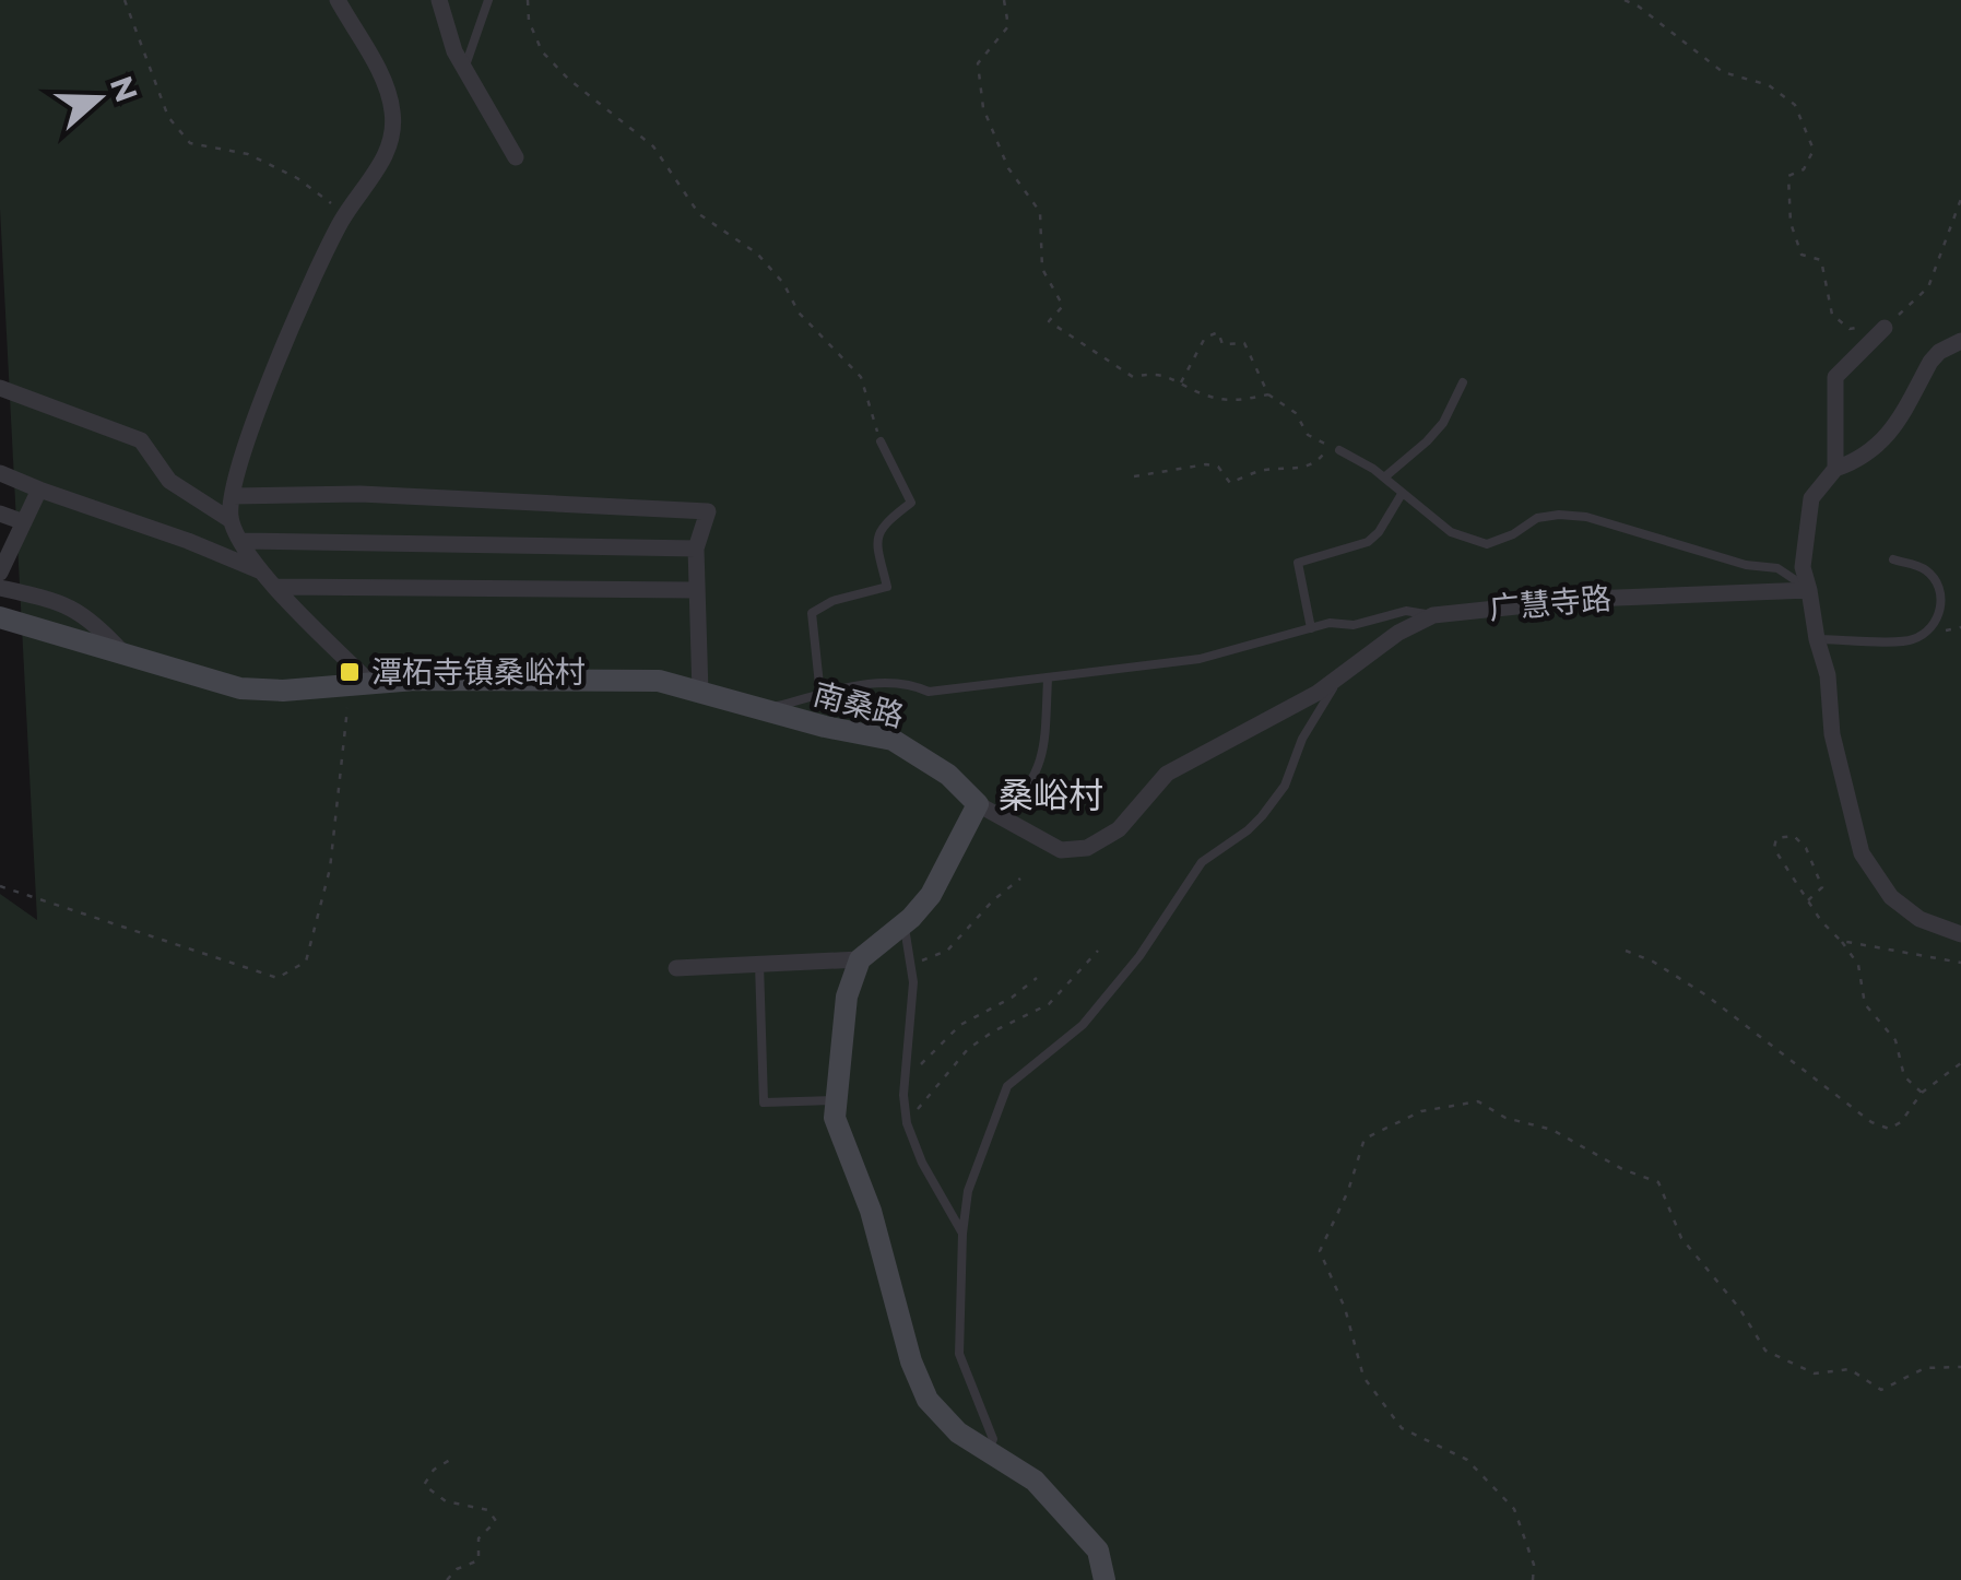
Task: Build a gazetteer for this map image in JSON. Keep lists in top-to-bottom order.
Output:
{
  "streets": {
    "street": ["广慧寺路", "南桑路"]
  },
  "crossings": [
    ["广慧寺路", "南桑路"]
  ],
  "districts": ["桑峪村"],
  "places": {
    "transit": ["潭柘寺镇桑峪村"]
  },
  "north": "right"
}
